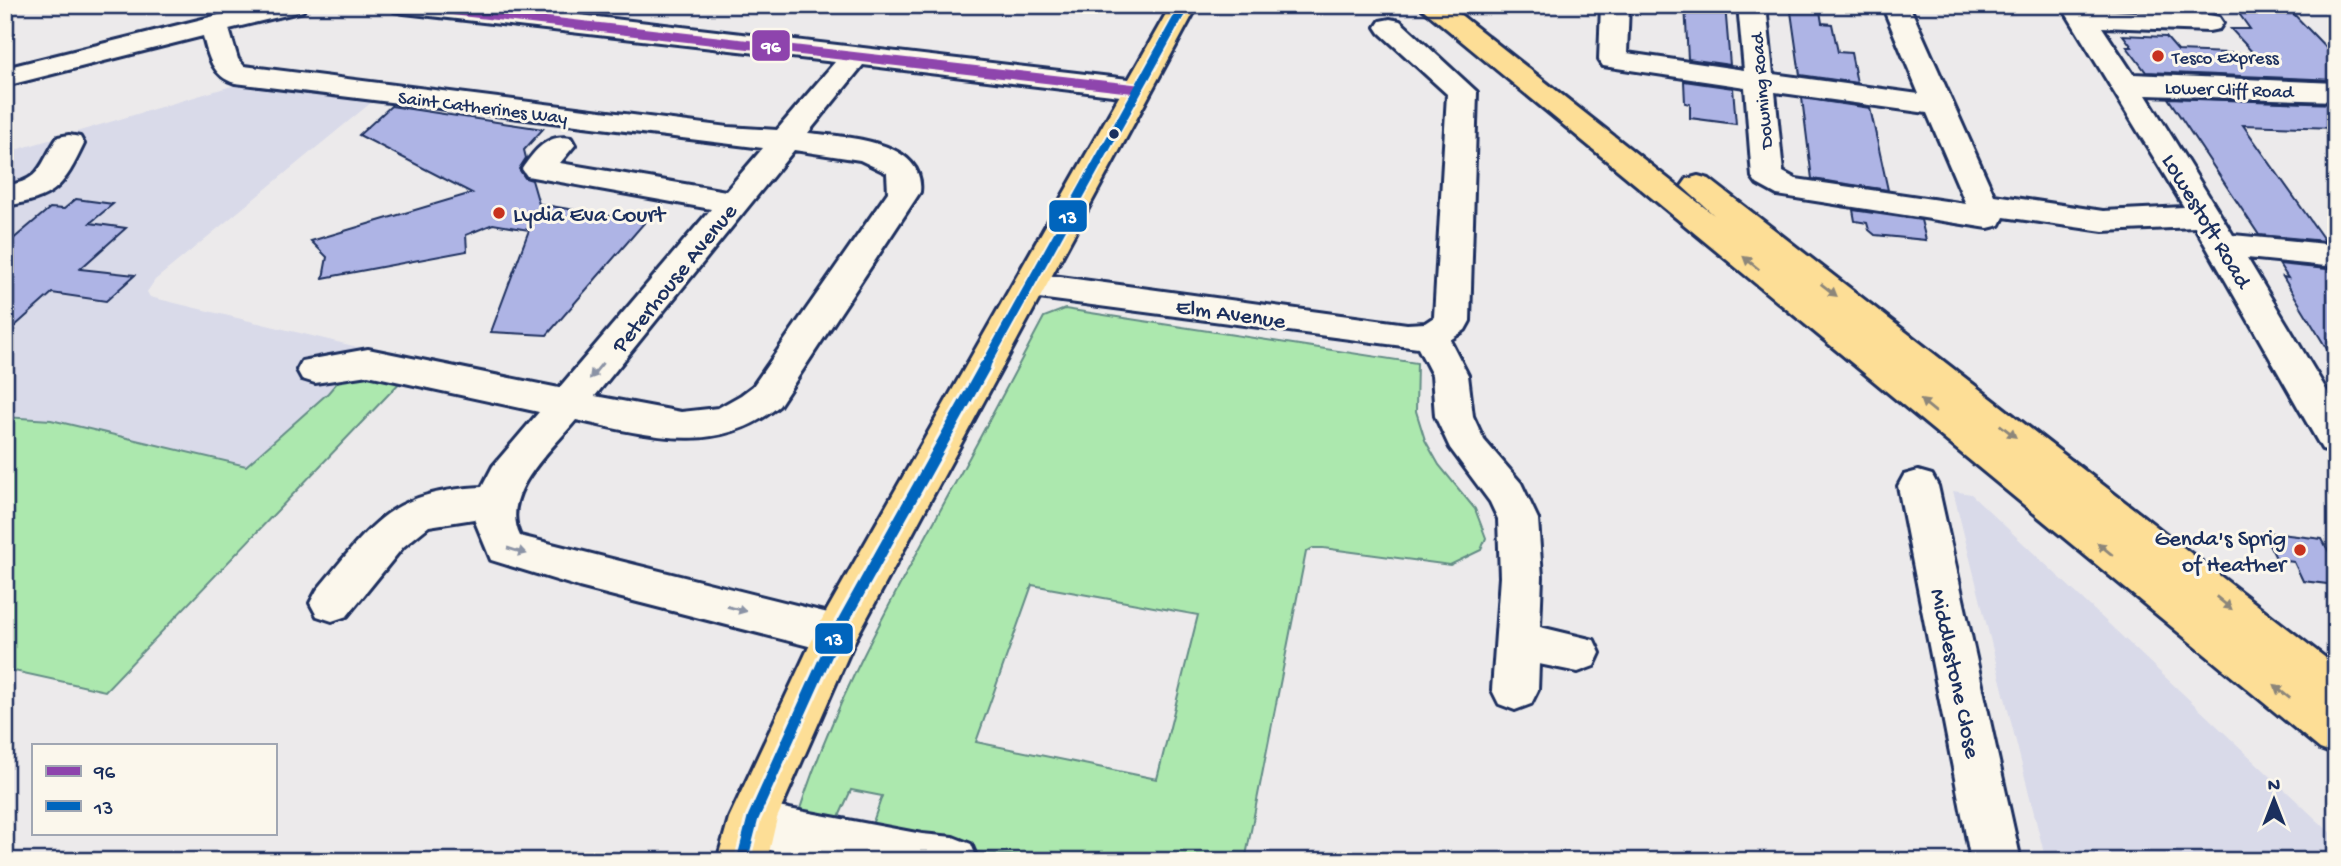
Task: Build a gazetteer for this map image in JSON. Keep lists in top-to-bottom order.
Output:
{
  "streets": {
    "street": [
      "Lower Cliff Road",
      "Downing Road",
      "Saint Catherines Way",
      "Lowestoft Road",
      "Peterhouse Avenue",
      "Elm Avenue",
      "Middlestone Close"
    ]
  },
  "crossings": [
    ["Lower Cliff Road", "Lowestoft Road"],
    ["Saint Catherines Way", "Peterhouse Avenue"]
  ],
  "one_way": ["Peterhouse Avenue"],
  "places": ["Tesco Express", "Lydia Eva Court", "Genda's Sprig of Heather"],
  "lines": ["transit line 96", "transit line 13"],
  "legend": ["96", "13"],
  "north": "top"
}
